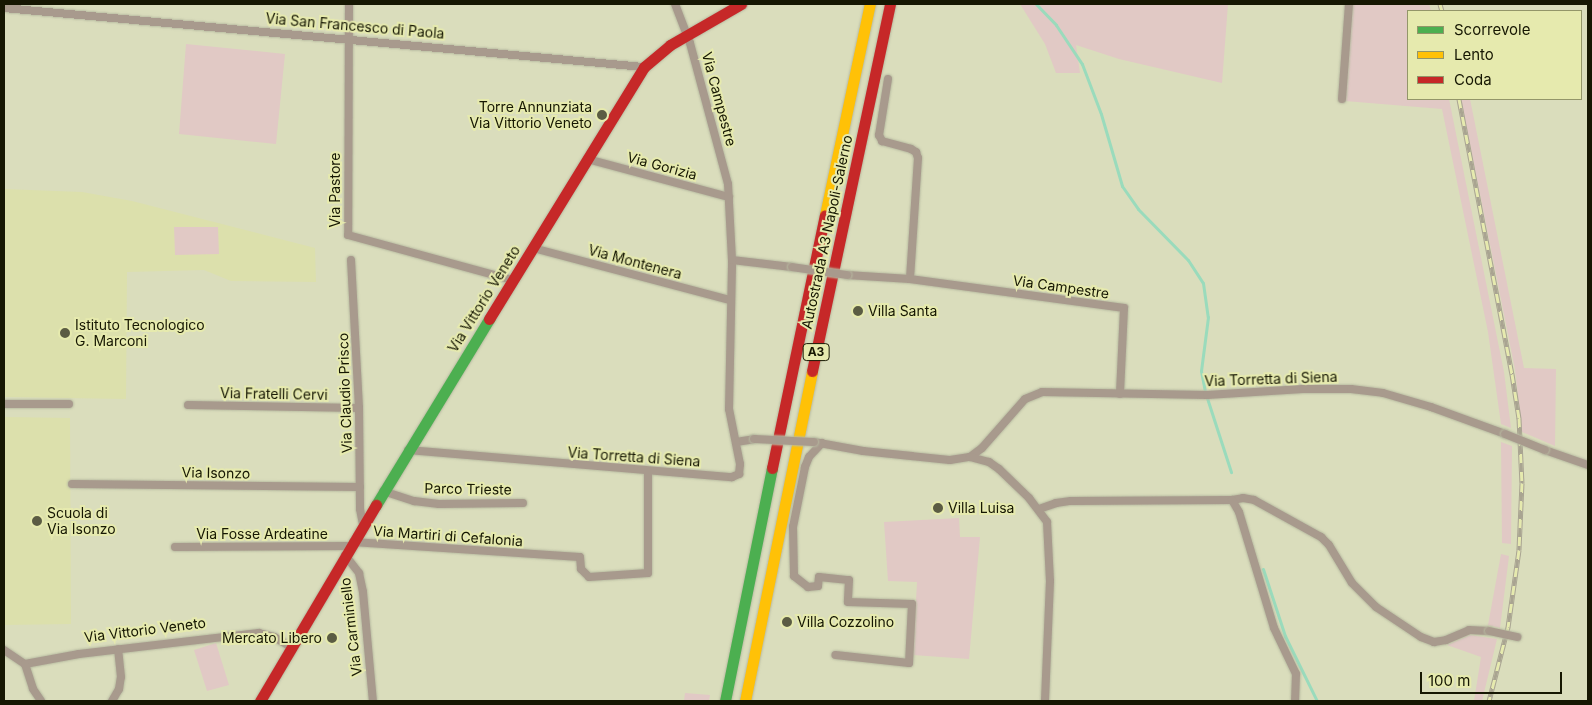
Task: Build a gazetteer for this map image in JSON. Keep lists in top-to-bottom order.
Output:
{
  "streets": {
    "main road": ["Autostrada A3 Napoli-Salerno", "Via Vittorio Veneto", "A3"],
    "street": [
      "Via San Francesco di Paola",
      "Via Campestre",
      "Via Gorizia",
      "Via Pastore",
      "Via Montenera",
      "Via Torretta di Siena",
      "Via Claudio Prisco",
      "Via Fratelli Cervi",
      "Via Isonzo",
      "Parco Trieste",
      "Via Fosse Ardeatine",
      "Via Martiri di Cefalonia",
      "Via Carminiello"
    ]
  },
  "crossings": [
    ["Via San Francesco di Paola", "Via Pastore"],
    ["Via San Francesco di Paola", "Via Vittorio Veneto"],
    ["Via Campestre", "Via Gorizia"],
    ["Via Campestre", "Via Montenera"],
    ["Via Campestre", "Via Vittorio Veneto"],
    ["Via Campestre", "Via Torretta di Siena"],
    ["Via Gorizia", "Via Vittorio Veneto"],
    ["Via Pastore", "Via Vittorio Veneto"],
    ["Via Montenera", "Via Vittorio Veneto"],
    ["Via Vittorio Veneto", "Via Torretta di Siena"],
    ["Via Vittorio Veneto", "Via Claudio Prisco"],
    ["Via Vittorio Veneto", "Parco Trieste"],
    ["Via Vittorio Veneto", "Via Fosse Ardeatine"],
    ["Via Vittorio Veneto", "Via Martiri di Cefalonia"],
    ["Via Vittorio Veneto", "Via Carminiello"],
    ["Via Torretta di Siena", "Via Martiri di Cefalonia"],
    ["Via Claudio Prisco", "Via Fratelli Cervi"],
    ["Via Claudio Prisco", "Via Isonzo"],
    ["Via Fosse Ardeatine", "Via Martiri di Cefalonia"],
    ["Via Fosse Ardeatine", "Via Carminiello"],
    ["Via Martiri di Cefalonia", "Via Carminiello"]
  ],
  "places": [
    "Torre Annunziata Via Vittorio Veneto",
    "Villa Santa",
    "Istituto Tecnologico G. Marconi",
    "Villa Luisa",
    "Scuola di Via Isonzo",
    "Villa Cozzolino",
    "Mercato Libero"
  ],
  "legend": ["Scorrevole", "Lento", "Coda"],
  "scale_bar": "100 m"
}
